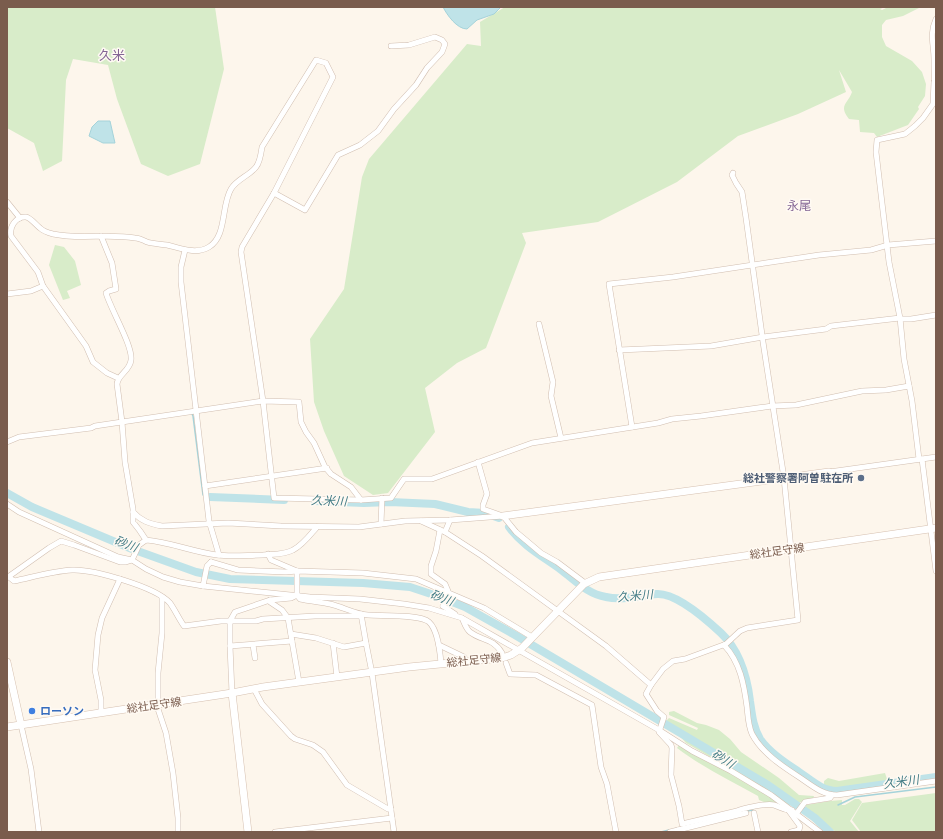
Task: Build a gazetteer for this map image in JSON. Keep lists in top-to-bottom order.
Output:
{
  "streets": {
    "main road": ["総社足守線"]
  },
  "districts": ["久米", "永尾"],
  "water": ["久米川", "砂川"],
  "places": ["総社警察署阿曽駐在所", "ローソン"]
}
